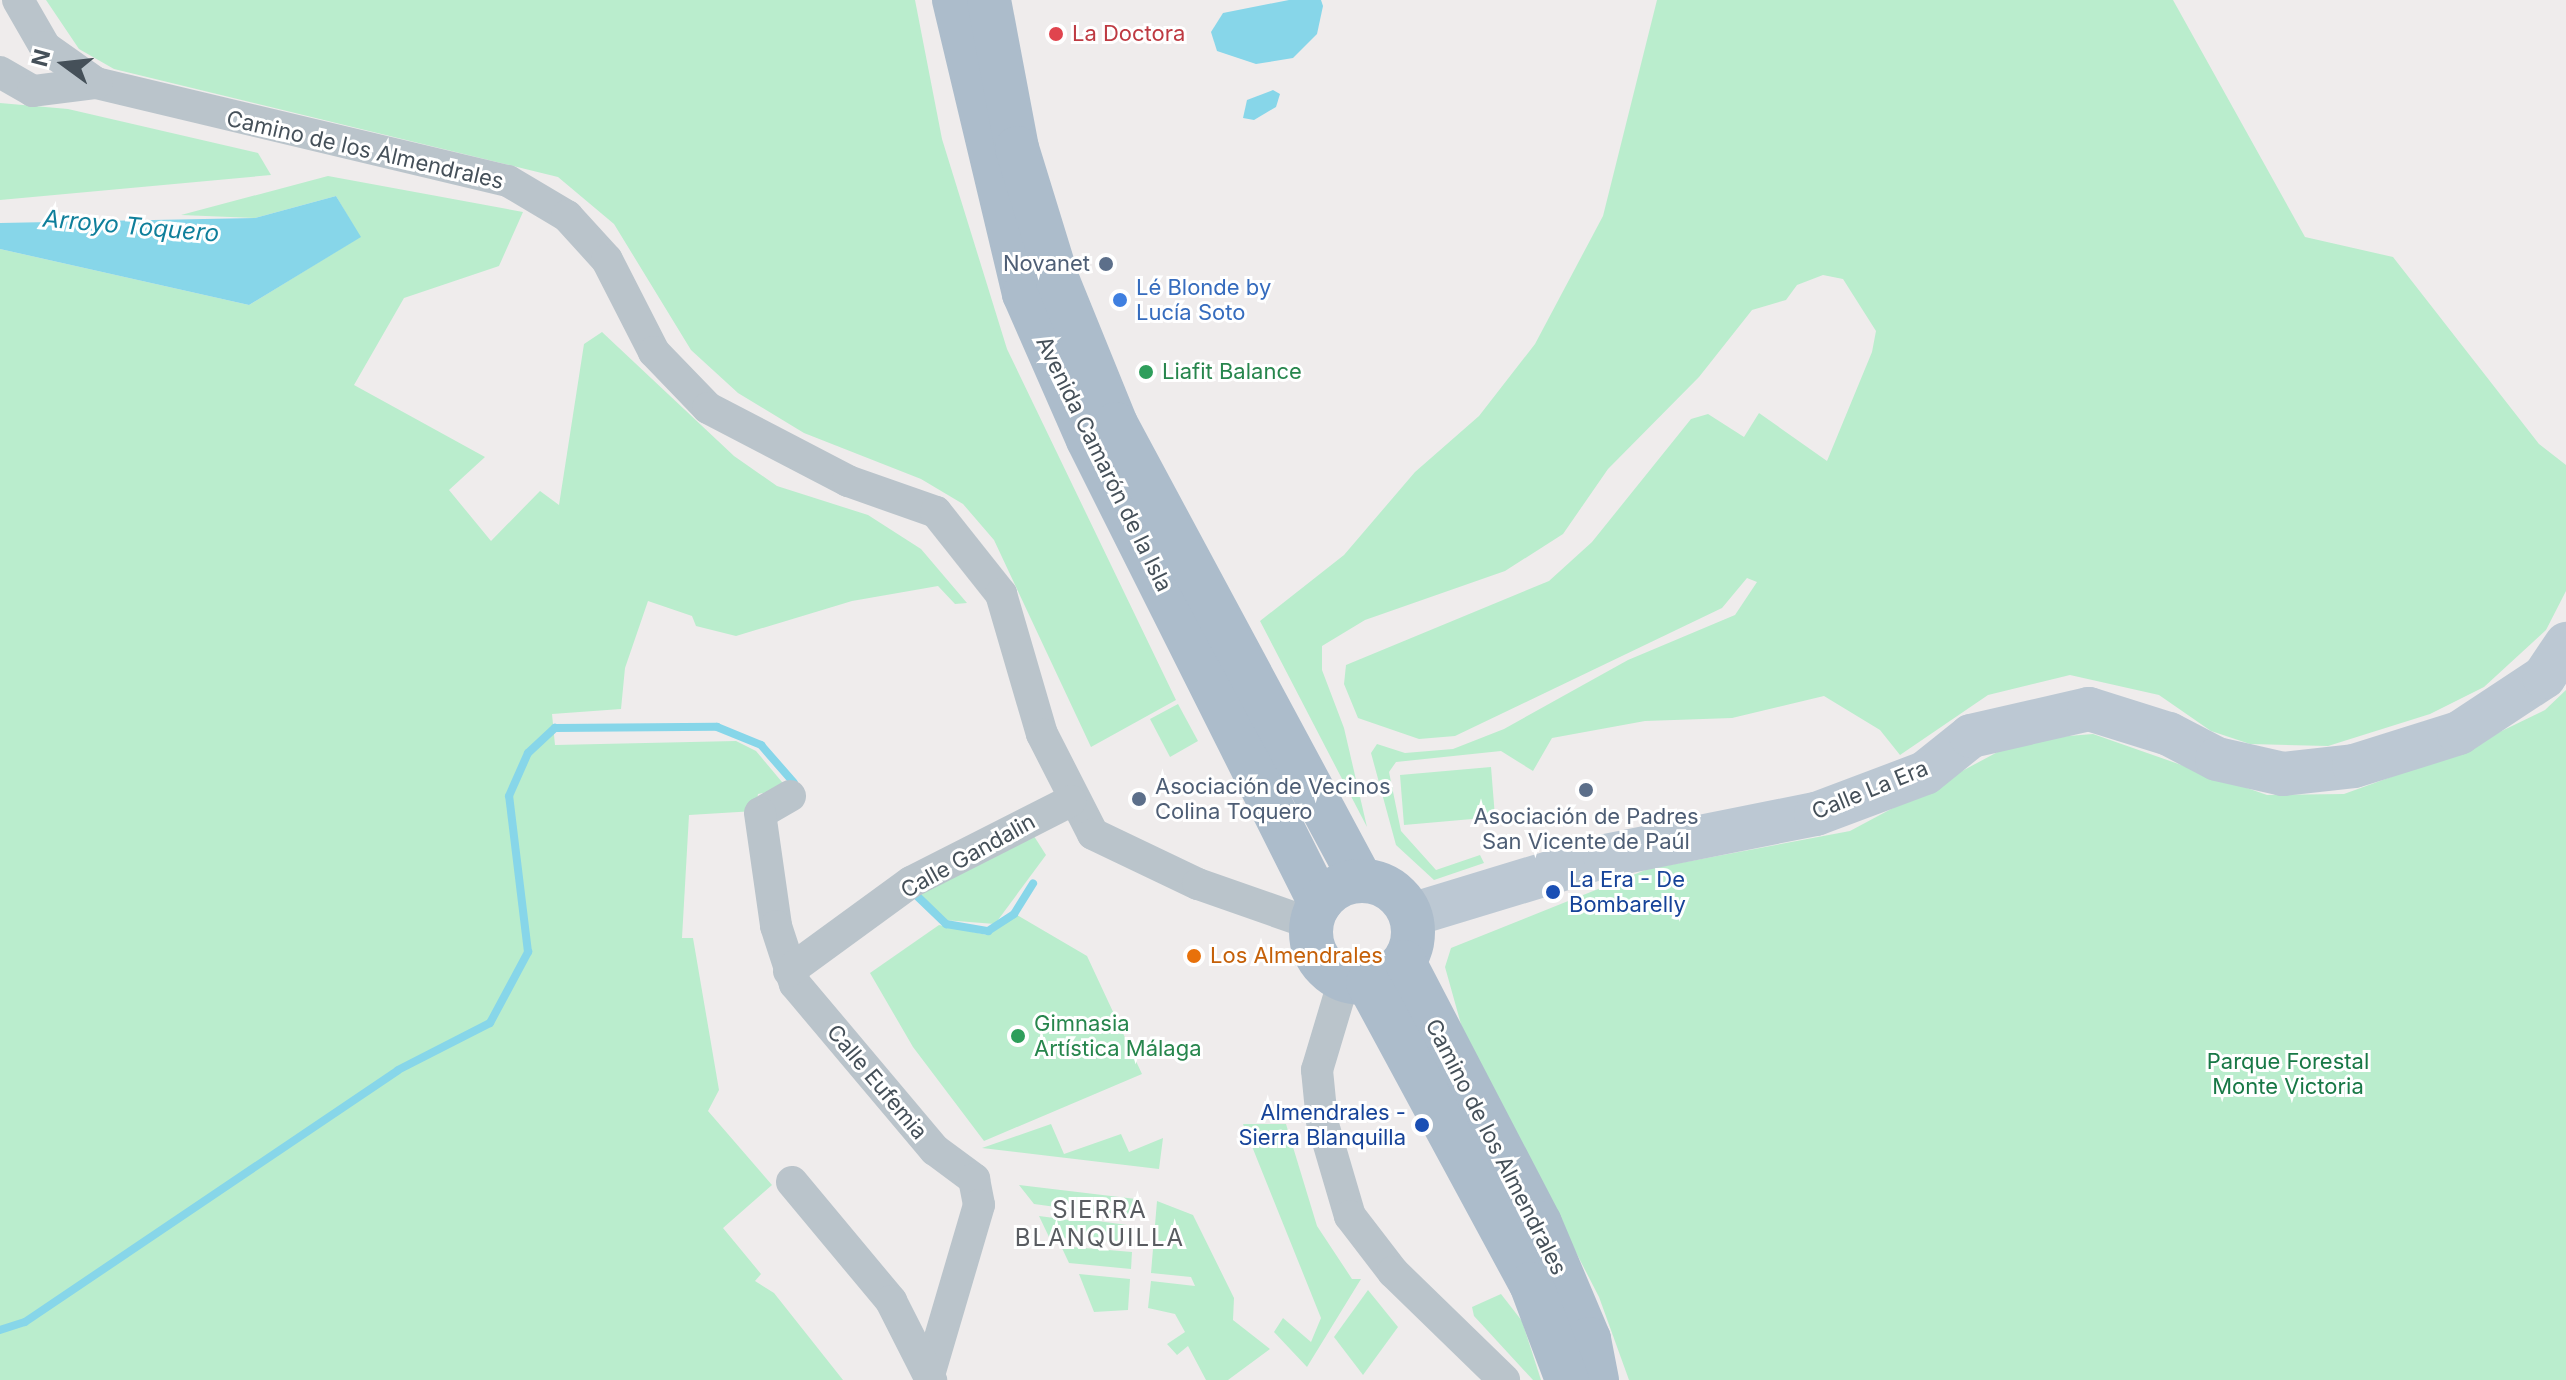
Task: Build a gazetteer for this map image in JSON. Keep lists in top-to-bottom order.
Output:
{
  "streets": {
    "main road": ["Camino de los Almendrales", "Avenida Camarón de la Isla", "Calle La Era"],
    "street": ["Calle Gandalin", "Calle Eufemia"]
  },
  "crossings": [
    ["Camino de los Almendrales", "Avenida Camarón de la Isla"],
    ["Camino de los Almendrales", "Calle La Era"],
    ["Camino de los Almendrales", "Calle Gandalin"],
    ["Avenida Camarón de la Isla", "Calle La Era"],
    ["Calle Gandalin", "Calle Eufemia"]
  ],
  "districts": ["SIERRA BLANQUILLA"],
  "water": ["Arroyo Toquero"],
  "parks": ["Parque Forestal Monte Victoria"],
  "places": [
    "La Doctora",
    "Novanet",
    "Lé Blonde by Lucía Soto",
    "Liafit Balance",
    "Asociación de Padres San Vicente de Paúl",
    "Asociación de Vecinos Colina Toquero",
    "La Era - De Bombarelly",
    "Los Almendrales",
    "Gimnasia Artística Málaga",
    "Almendrales - Sierra Blanquilla"
  ],
  "north": "left"
}
